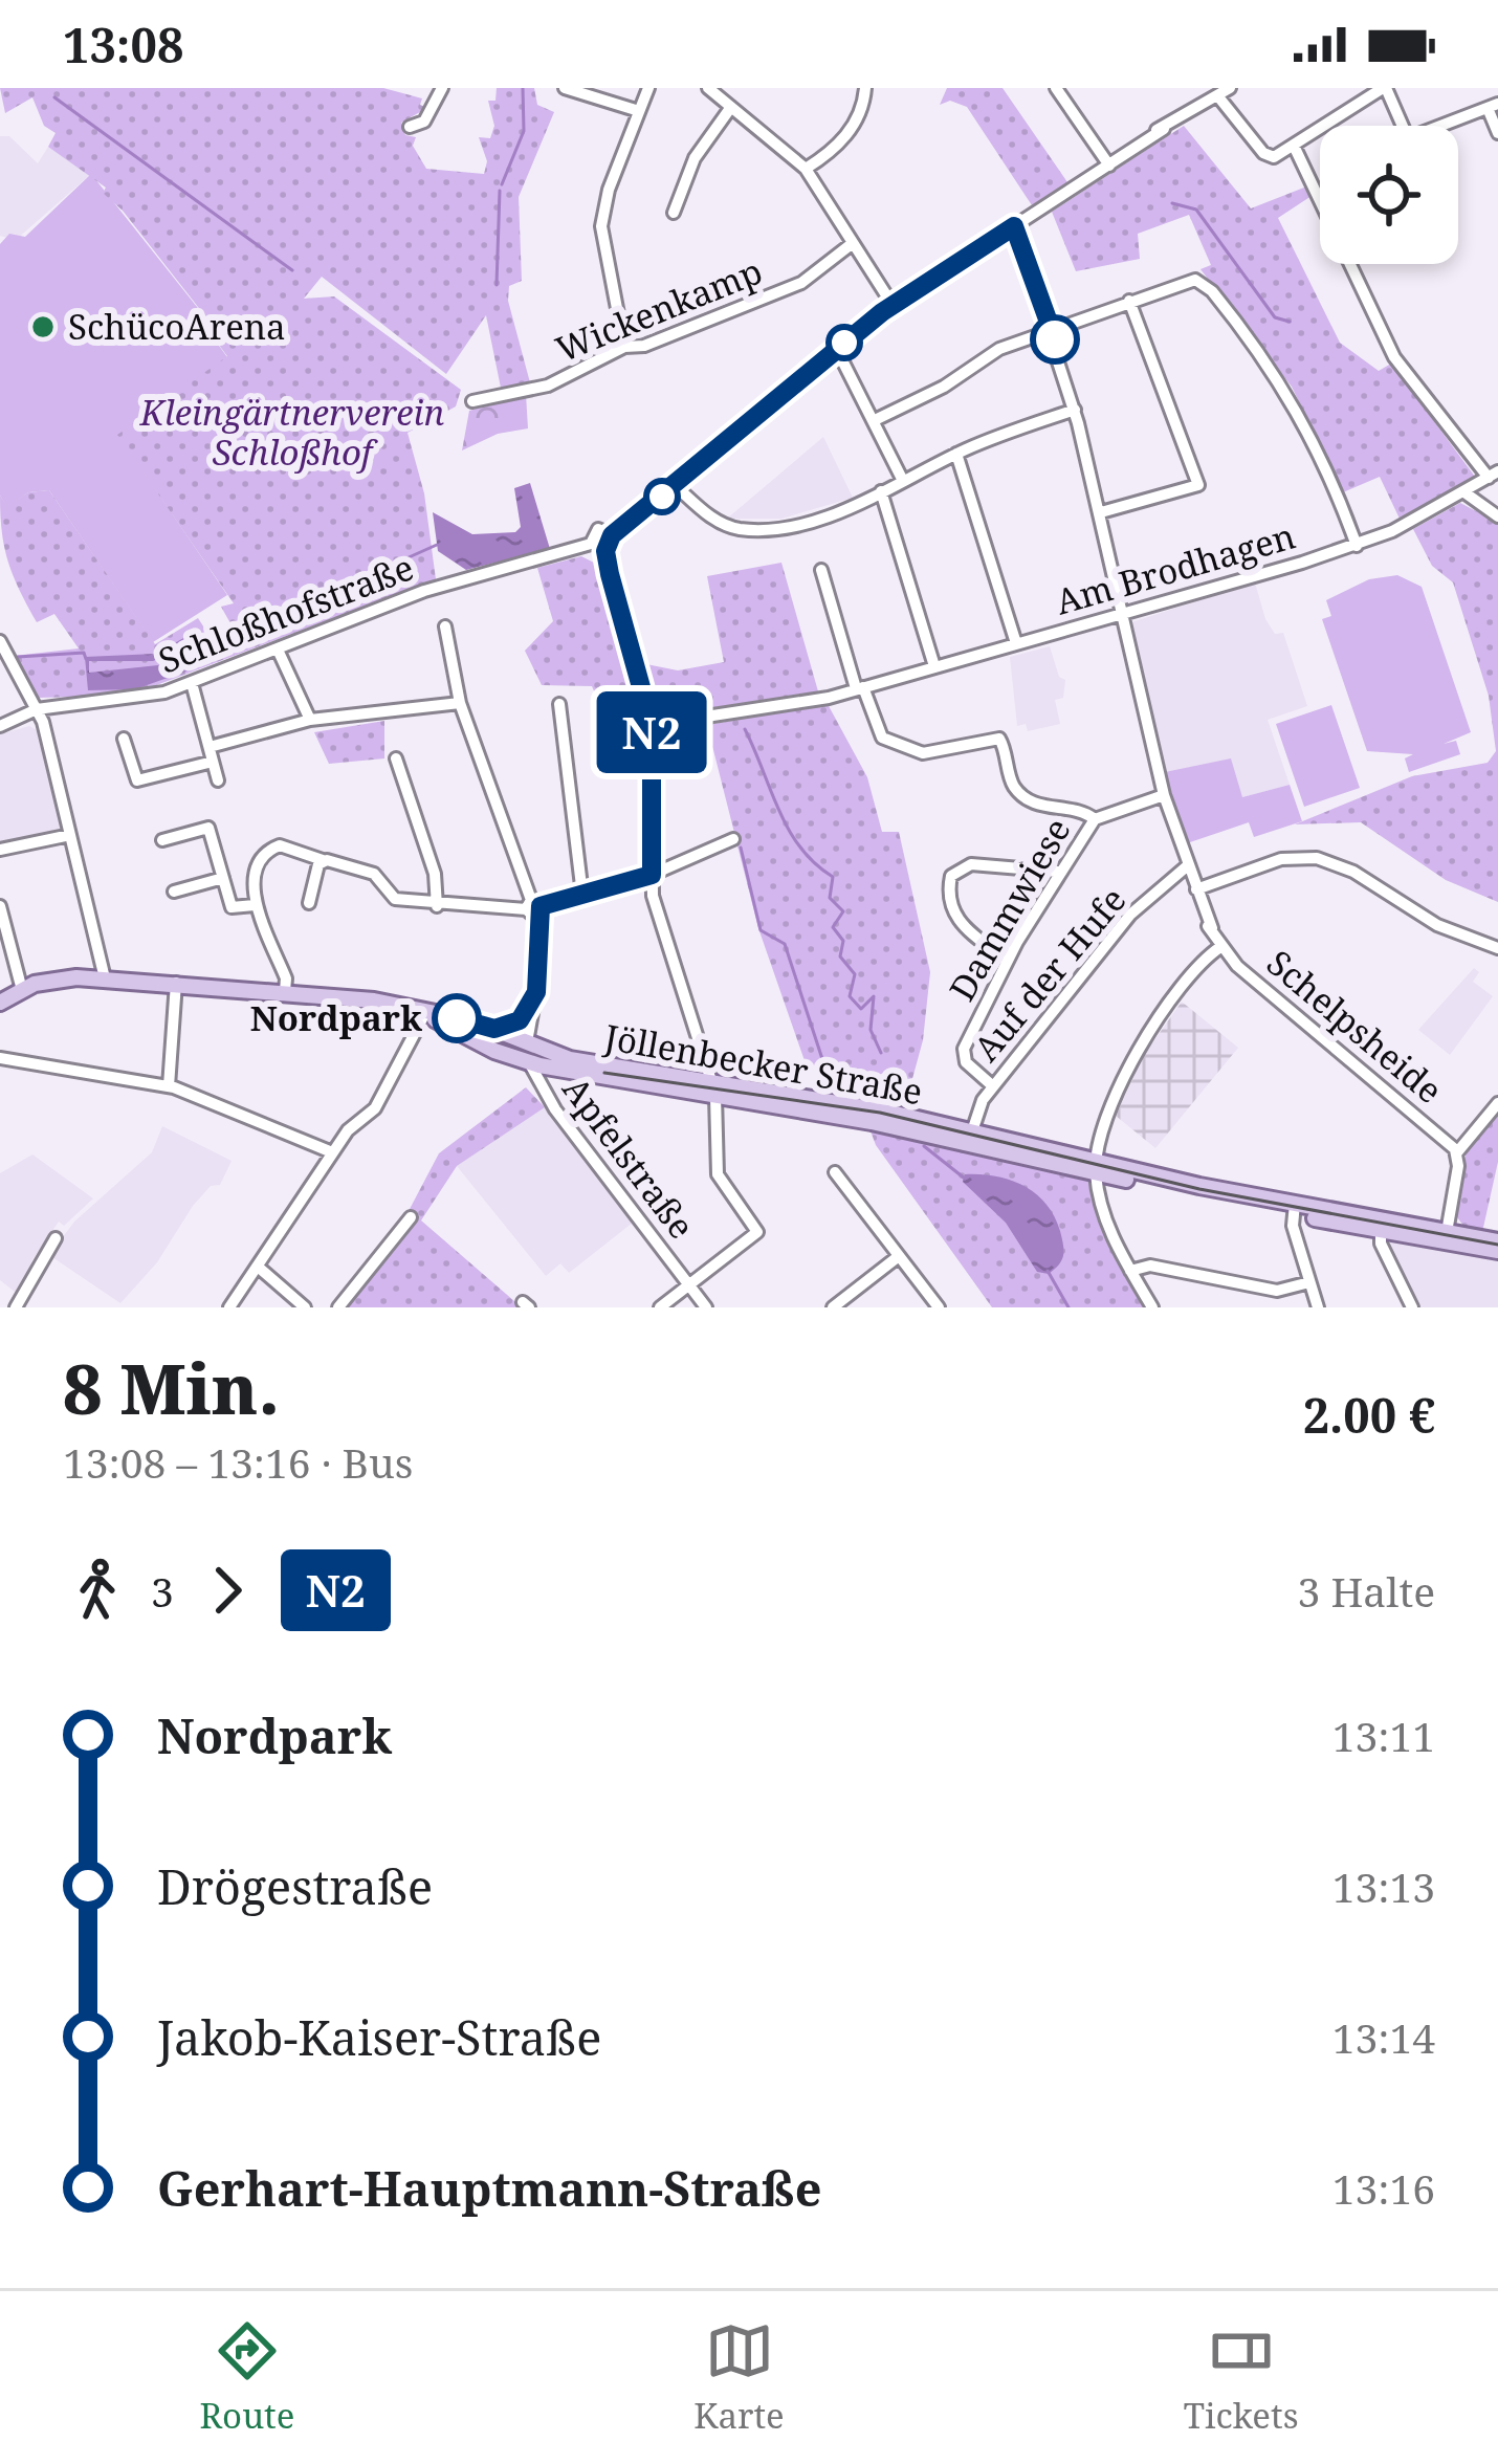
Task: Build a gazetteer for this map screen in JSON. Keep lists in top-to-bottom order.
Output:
{
  "streets": {
    "main road": ["Jöllenbecker Straße"],
    "street": [
      "Wickenkamp",
      "Am Brodhagen",
      "Schloßhofstraße",
      "Dammwiese",
      "Auf der Hufe",
      "Schelpsheide",
      "Apfelstraße"
    ]
  },
  "crossings": [
    ["Am Brodhagen", "Schelpsheide"],
    ["Dammwiese", "Auf der Hufe"],
    ["Dammwiese", "Schelpsheide"],
    ["Auf der Hufe", "Schelpsheide"],
    ["Auf der Hufe", "Jöllenbecker Straße"],
    ["Jöllenbecker Straße", "Apfelstraße"]
  ],
  "parks": ["Kleingärtnerverein Schloßhof"],
  "places": ["SchücoArena", "Nordpark"],
  "lines": ["bus line N2"],
  "page": {
    "status": "13:08",
    "on_map": "N2",
    "heading": ["8 Min.", "13:08 – 13:16 · Bus", "2.00 €"],
    "legs": ["3", "N2", "3 Halte"],
    "list": [
      {
        "name": "Nordpark",
        "value": "13:11"
      },
      {
        "name": "Drögestraße",
        "value": "13:13"
      },
      {
        "name": "Jakob-Kaiser-Straße",
        "value": "13:14"
      },
      {
        "name": "Gerhart-Hauptmann-Straße",
        "value": "13:16"
      }
    ],
    "tabs": ["Route", "Karte", "Tickets"]
  }
}
